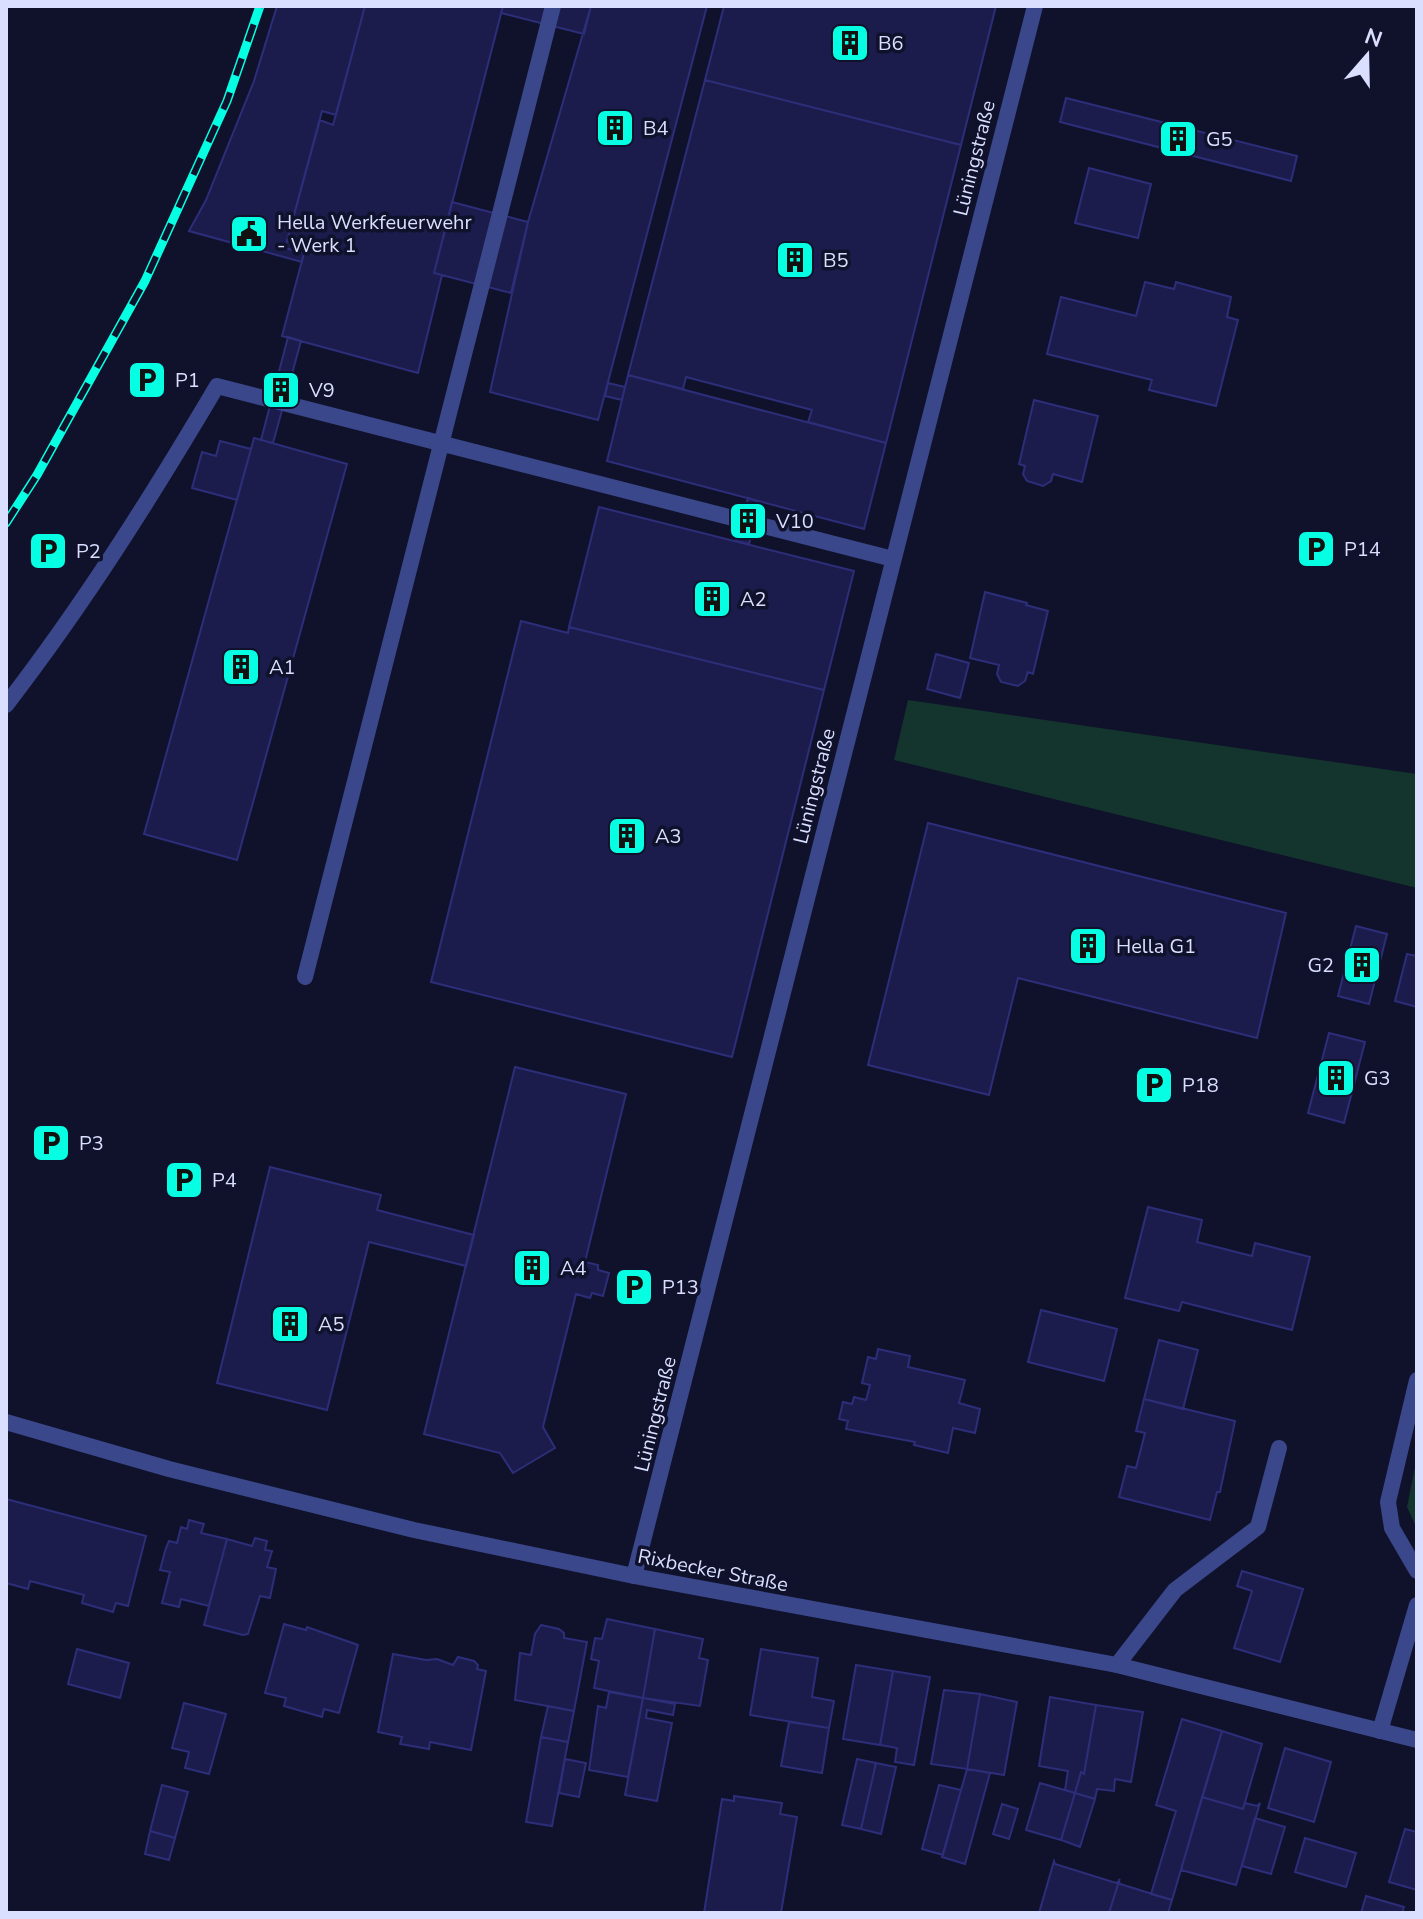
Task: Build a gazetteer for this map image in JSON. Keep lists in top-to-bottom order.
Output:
{
  "streets": {
    "street": ["Lüningstraße", "Rixbecker Straße"]
  },
  "crossings": [
    ["Lüningstraße", "Rixbecker Straße"]
  ],
  "places": {
    "building": [
      "B6",
      "B4",
      "G5",
      "B5",
      "V9",
      "V10",
      "A2",
      "A1",
      "A3",
      "Hella G1",
      "G2",
      "G3",
      "A4",
      "A5"
    ],
    "public building": ["Hella Werkfeuerwehr - Werk 1"],
    "parking": [
      "P1",
      "P14",
      "P2",
      "P18",
      "P3",
      "P4",
      "P13"
    ]
  },
  "north": "top"
}
